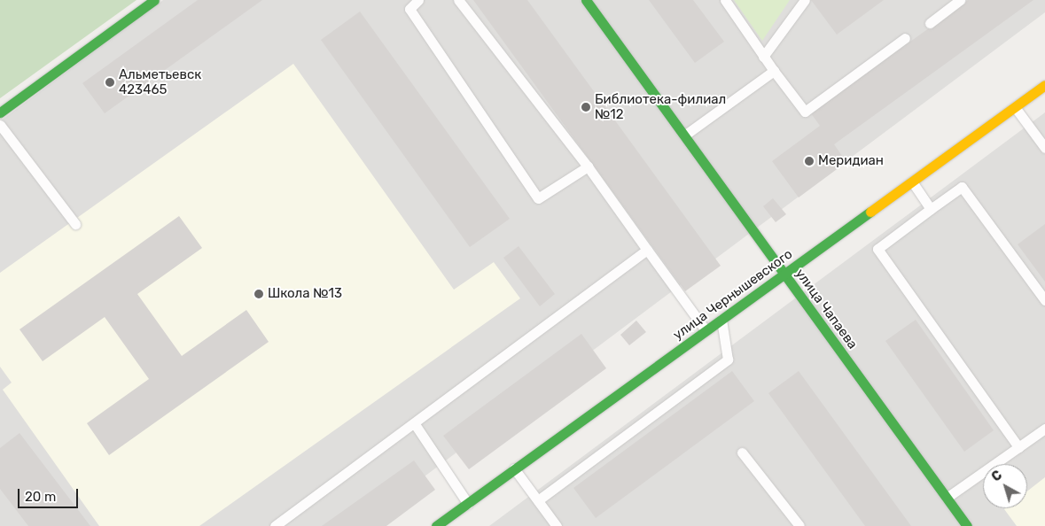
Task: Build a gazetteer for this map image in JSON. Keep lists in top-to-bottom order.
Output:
{
  "streets": {
    "street": ["улица Чернышевского", "улица Чапаева"]
  },
  "crossings": [
    ["улица Чернышевского", "улица Чапаева"]
  ],
  "places": [
    "Альметьевск 423465",
    "Библиотека-филиал №12",
    "Меридиан",
    "Школа №13"
  ],
  "scale_bar": "20 m",
  "north": "top left"
}
